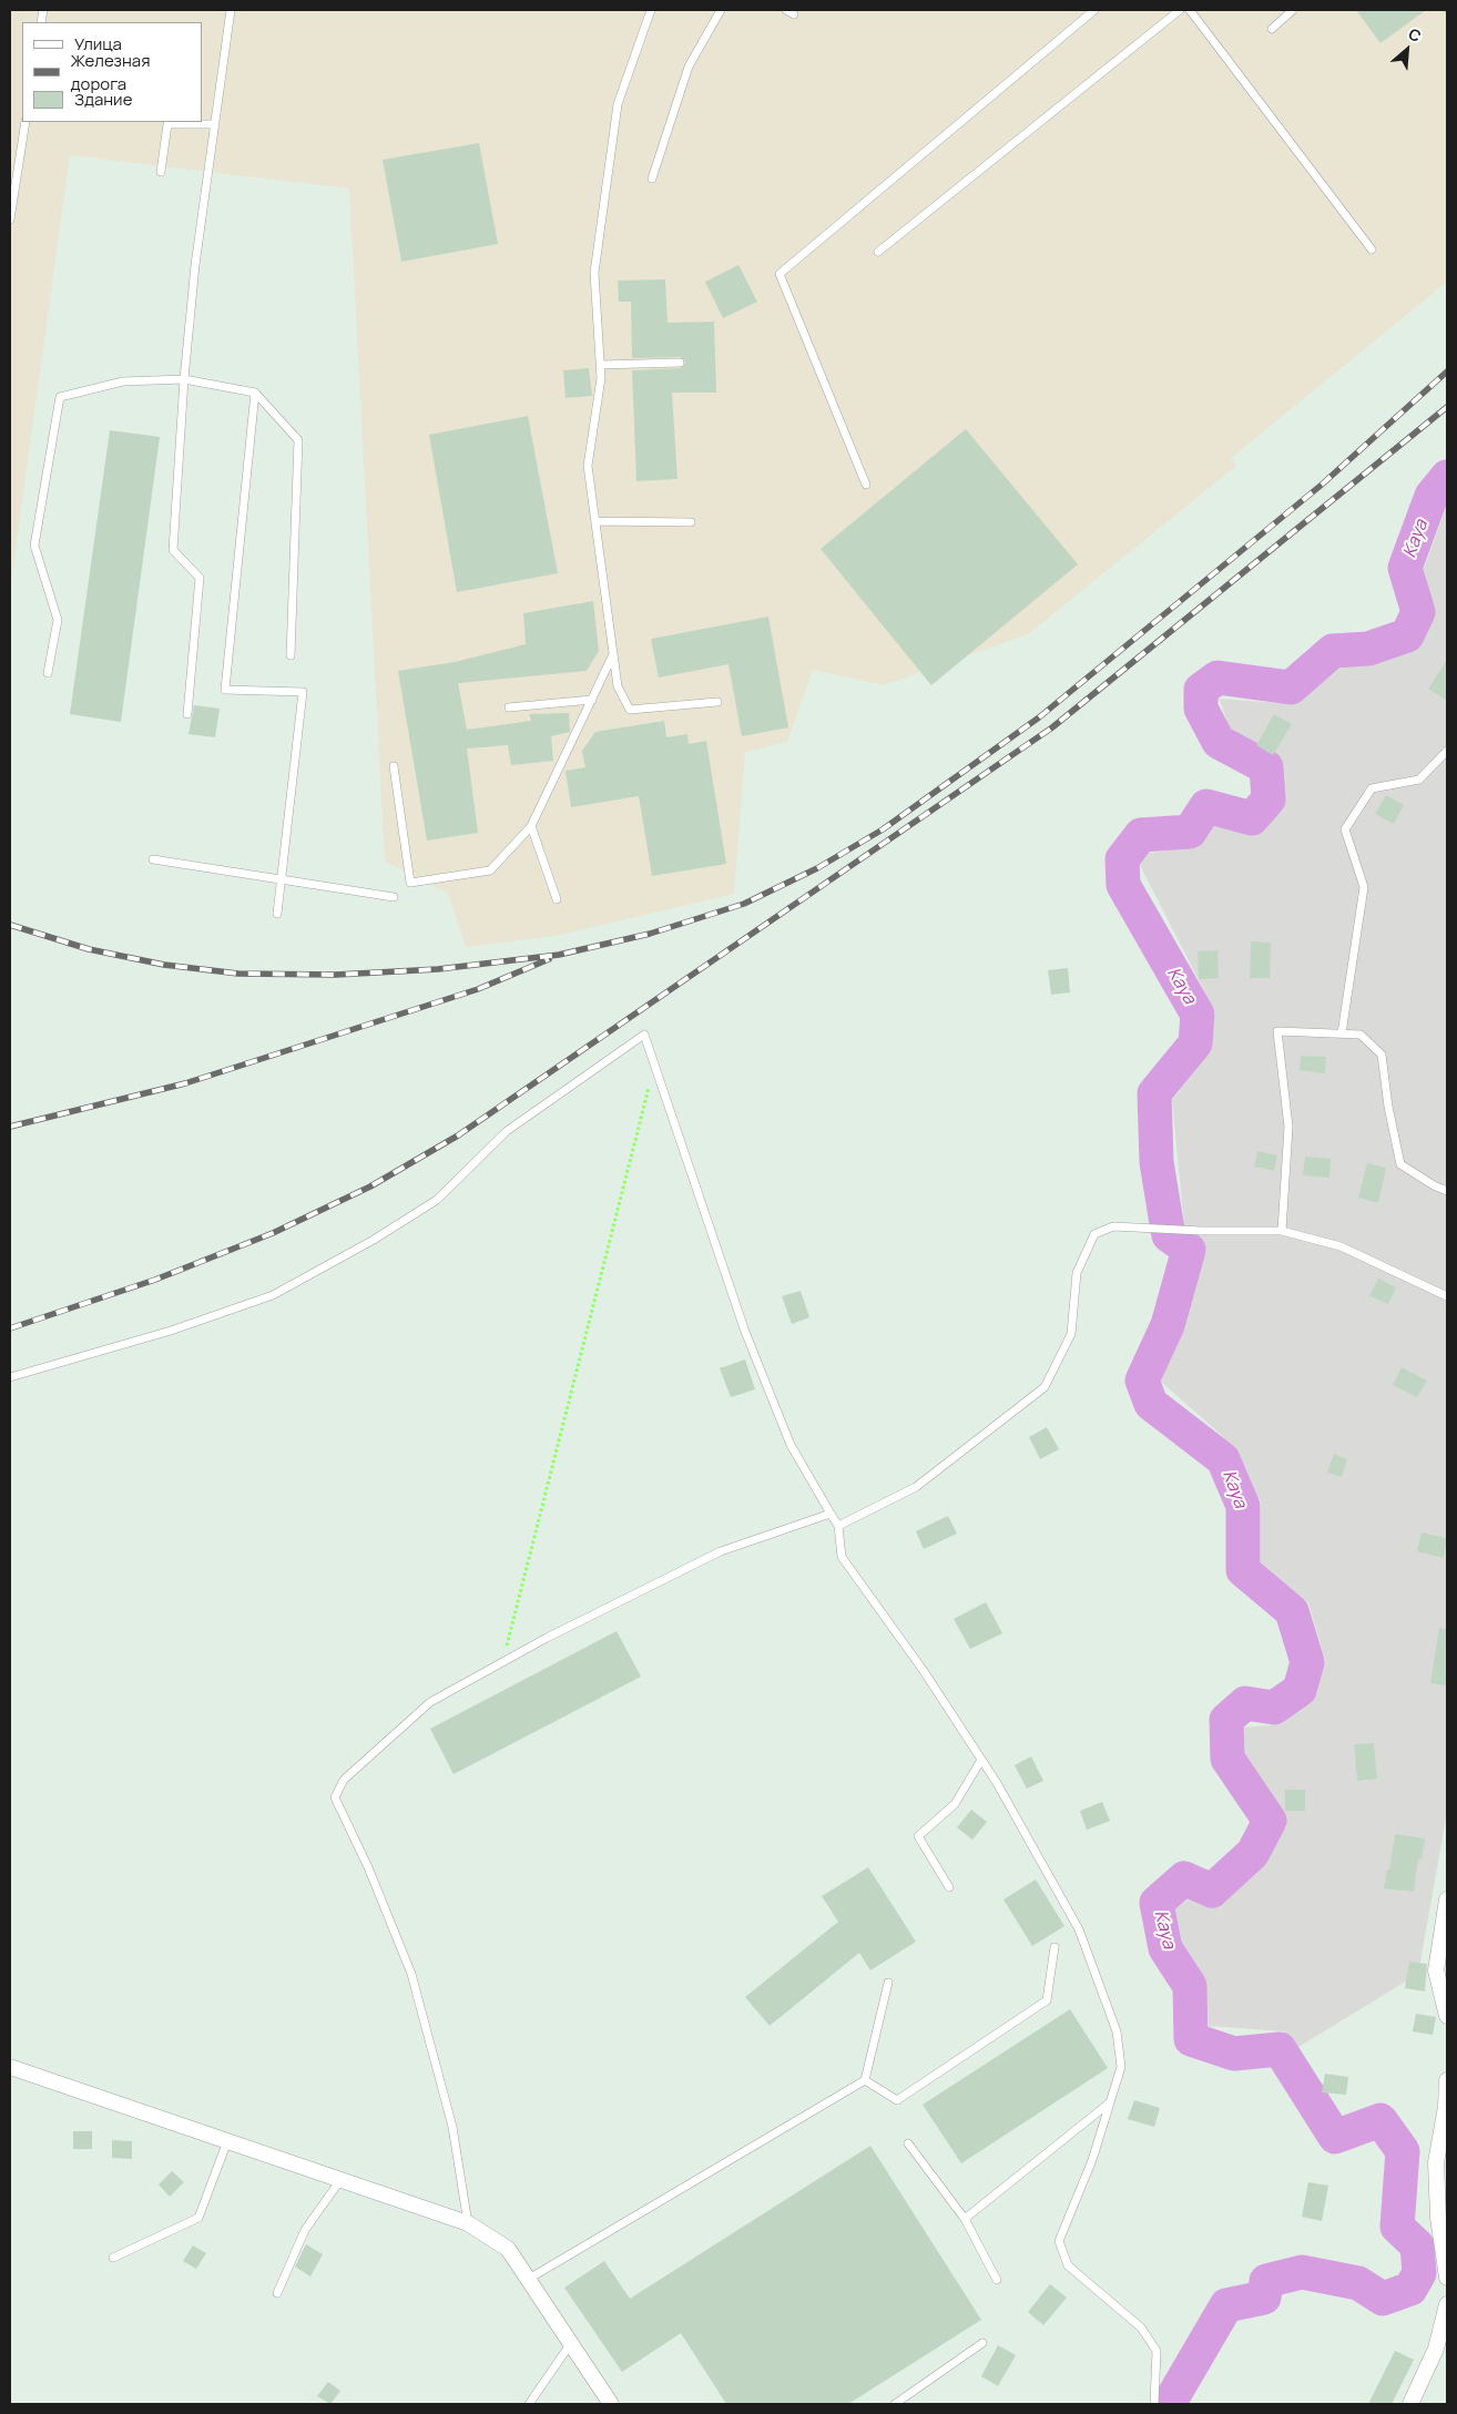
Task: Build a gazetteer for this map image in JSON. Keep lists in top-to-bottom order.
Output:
{
  "water": ["Kaya"],
  "legend": ["Улица", "Железная дорога", "Здание"],
  "north": "top right"
}
